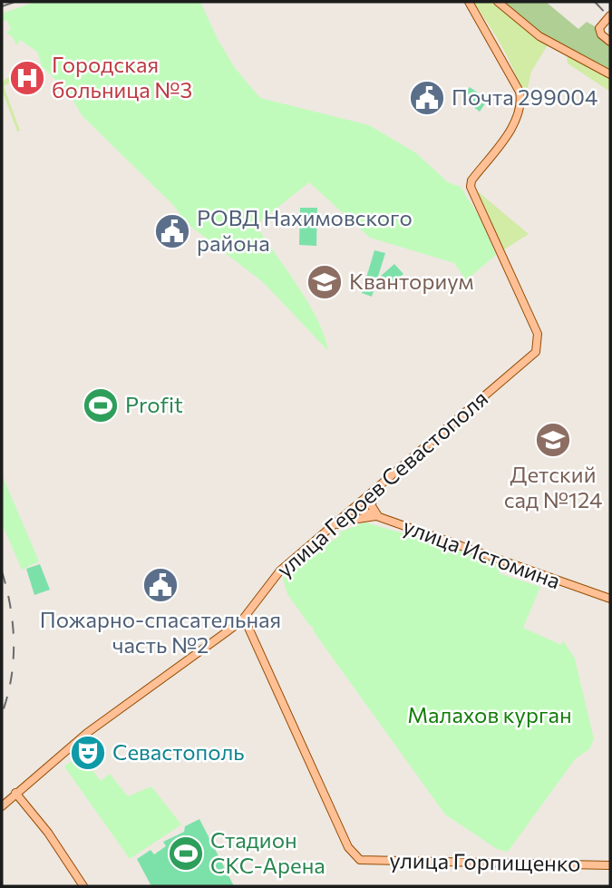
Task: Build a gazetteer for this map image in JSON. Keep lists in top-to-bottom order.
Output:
{
  "streets": {
    "main road": ["улица Героев Севастополя", "улица Истомина", "улица Горпищенко"]
  },
  "crossings": [
    ["улица Героев Севастополя", "улица Истомина"],
    ["улица Героев Севастополя", "улица Горпищенко"]
  ],
  "parks": ["Малахов курган"],
  "places": {
    "hospital": ["Городская больница №3"],
    "public building": ["Почта 299004", "РОВД Нахимовского района", "Пожарно-спасательная часть №2"],
    "school or university": ["Кванториум", "Детский сад №124"],
    "sports": ["Profit", "Стадион СКС-Арена"],
    "theatre": ["Севастополь"]
  }
}
